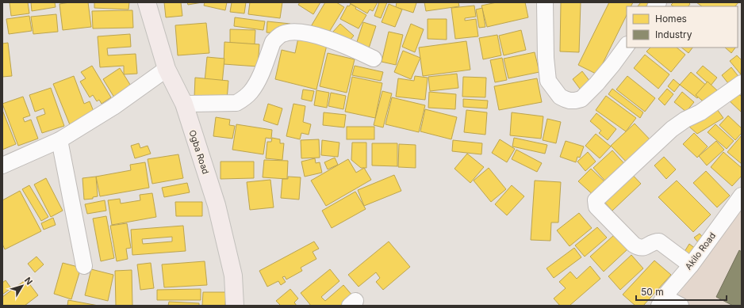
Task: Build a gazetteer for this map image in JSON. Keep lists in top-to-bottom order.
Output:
{
  "streets": {
    "main road": ["Ogba Road"],
    "street": ["Akilo Road"]
  },
  "legend": ["Homes", "Industry"],
  "scale_bar": "50 m",
  "north": "top right"
}
